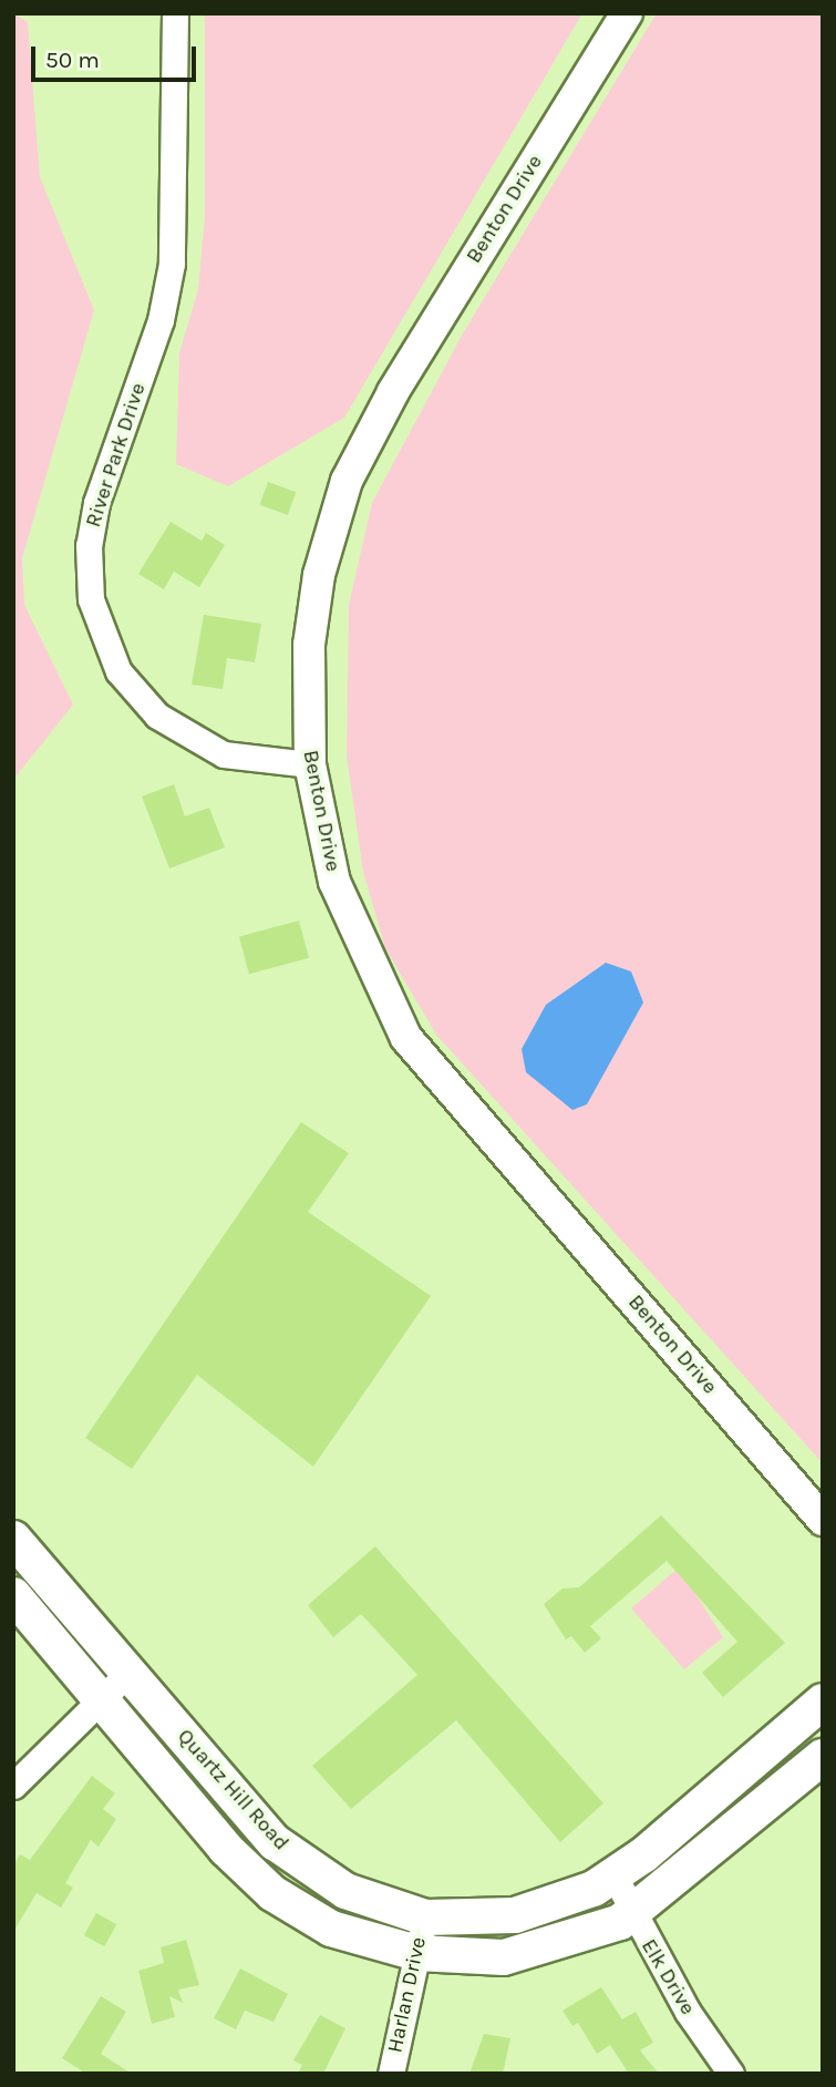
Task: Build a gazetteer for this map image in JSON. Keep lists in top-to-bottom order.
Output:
{
  "streets": {
    "main road": ["Quartz Hill Road"],
    "street": [
      "Benton Drive",
      "River Park Drive",
      "Elk Drive",
      "Harlan Drive"
    ]
  },
  "crossings": [
    ["Benton Drive", "River Park Drive"],
    ["Quartz Hill Road", "Elk Drive"],
    ["Quartz Hill Road", "Harlan Drive"]
  ],
  "scale_bar": "50 m"
}
